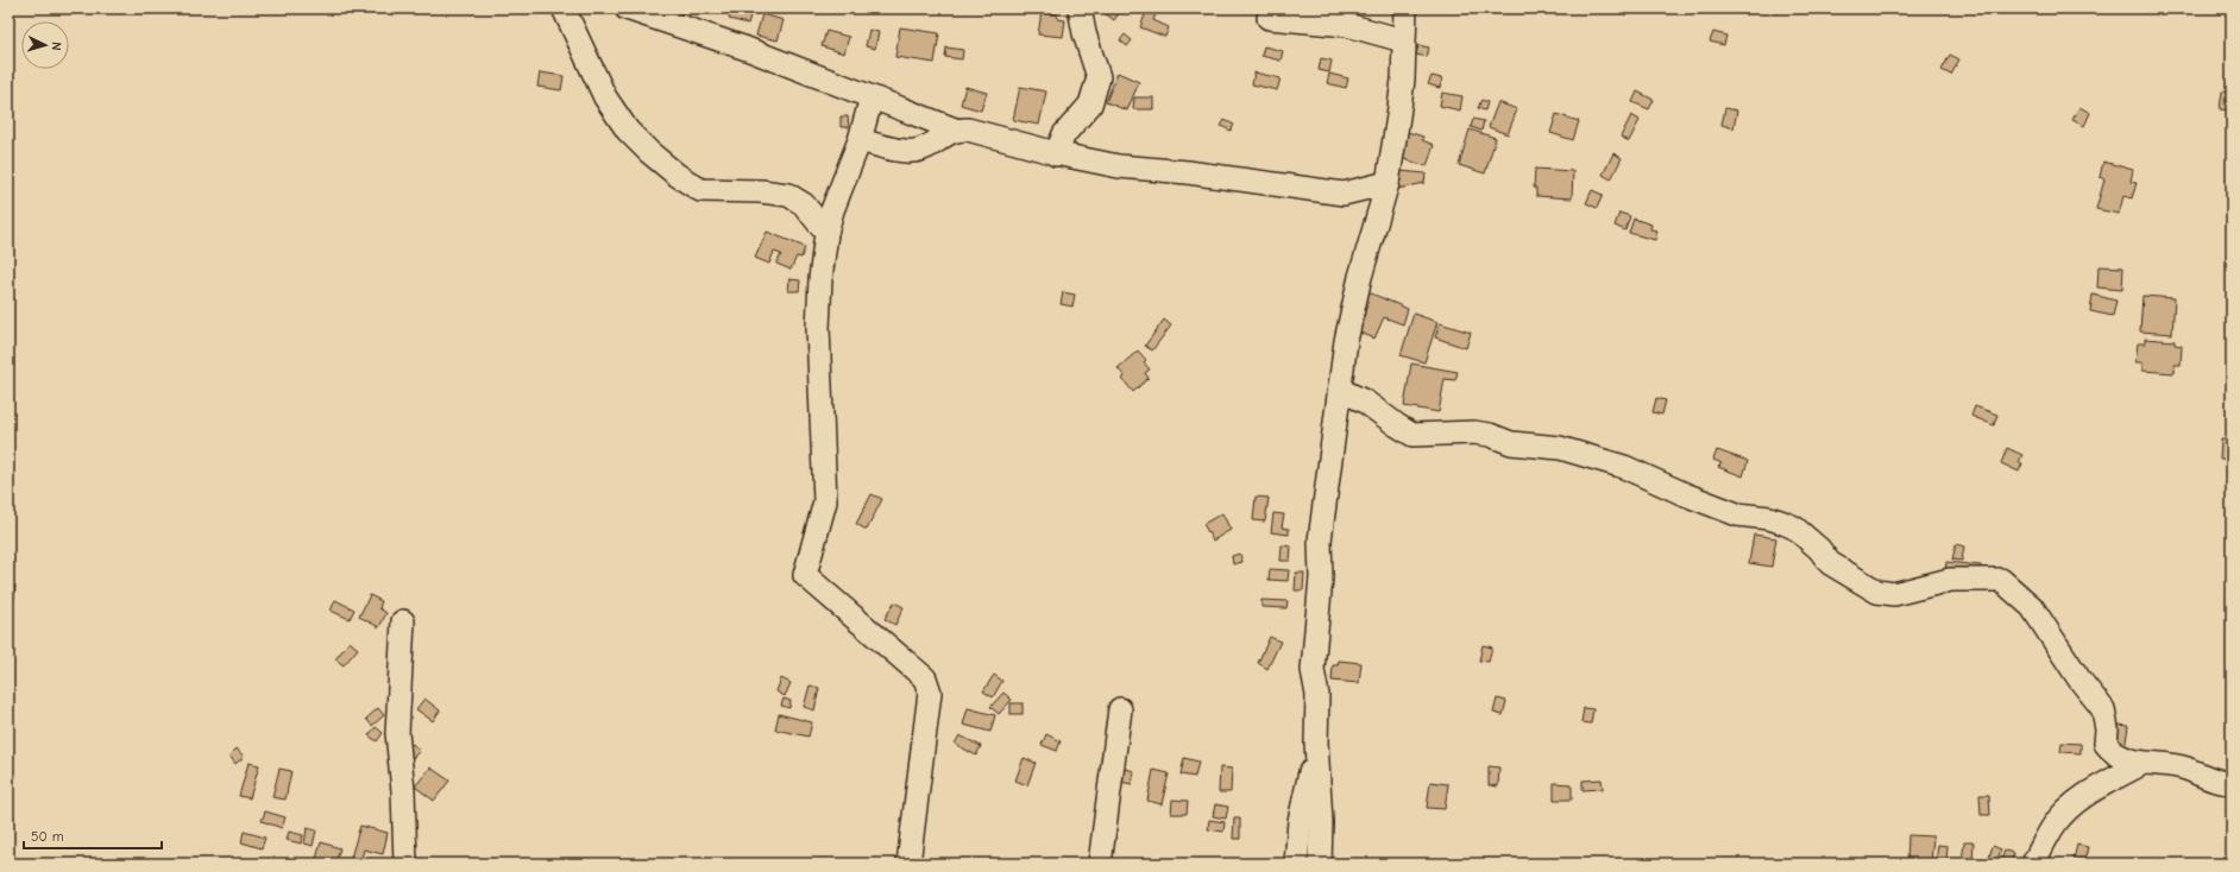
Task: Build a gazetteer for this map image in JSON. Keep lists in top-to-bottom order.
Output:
{
  "scale_bar": "50 m",
  "north": "right"
}
